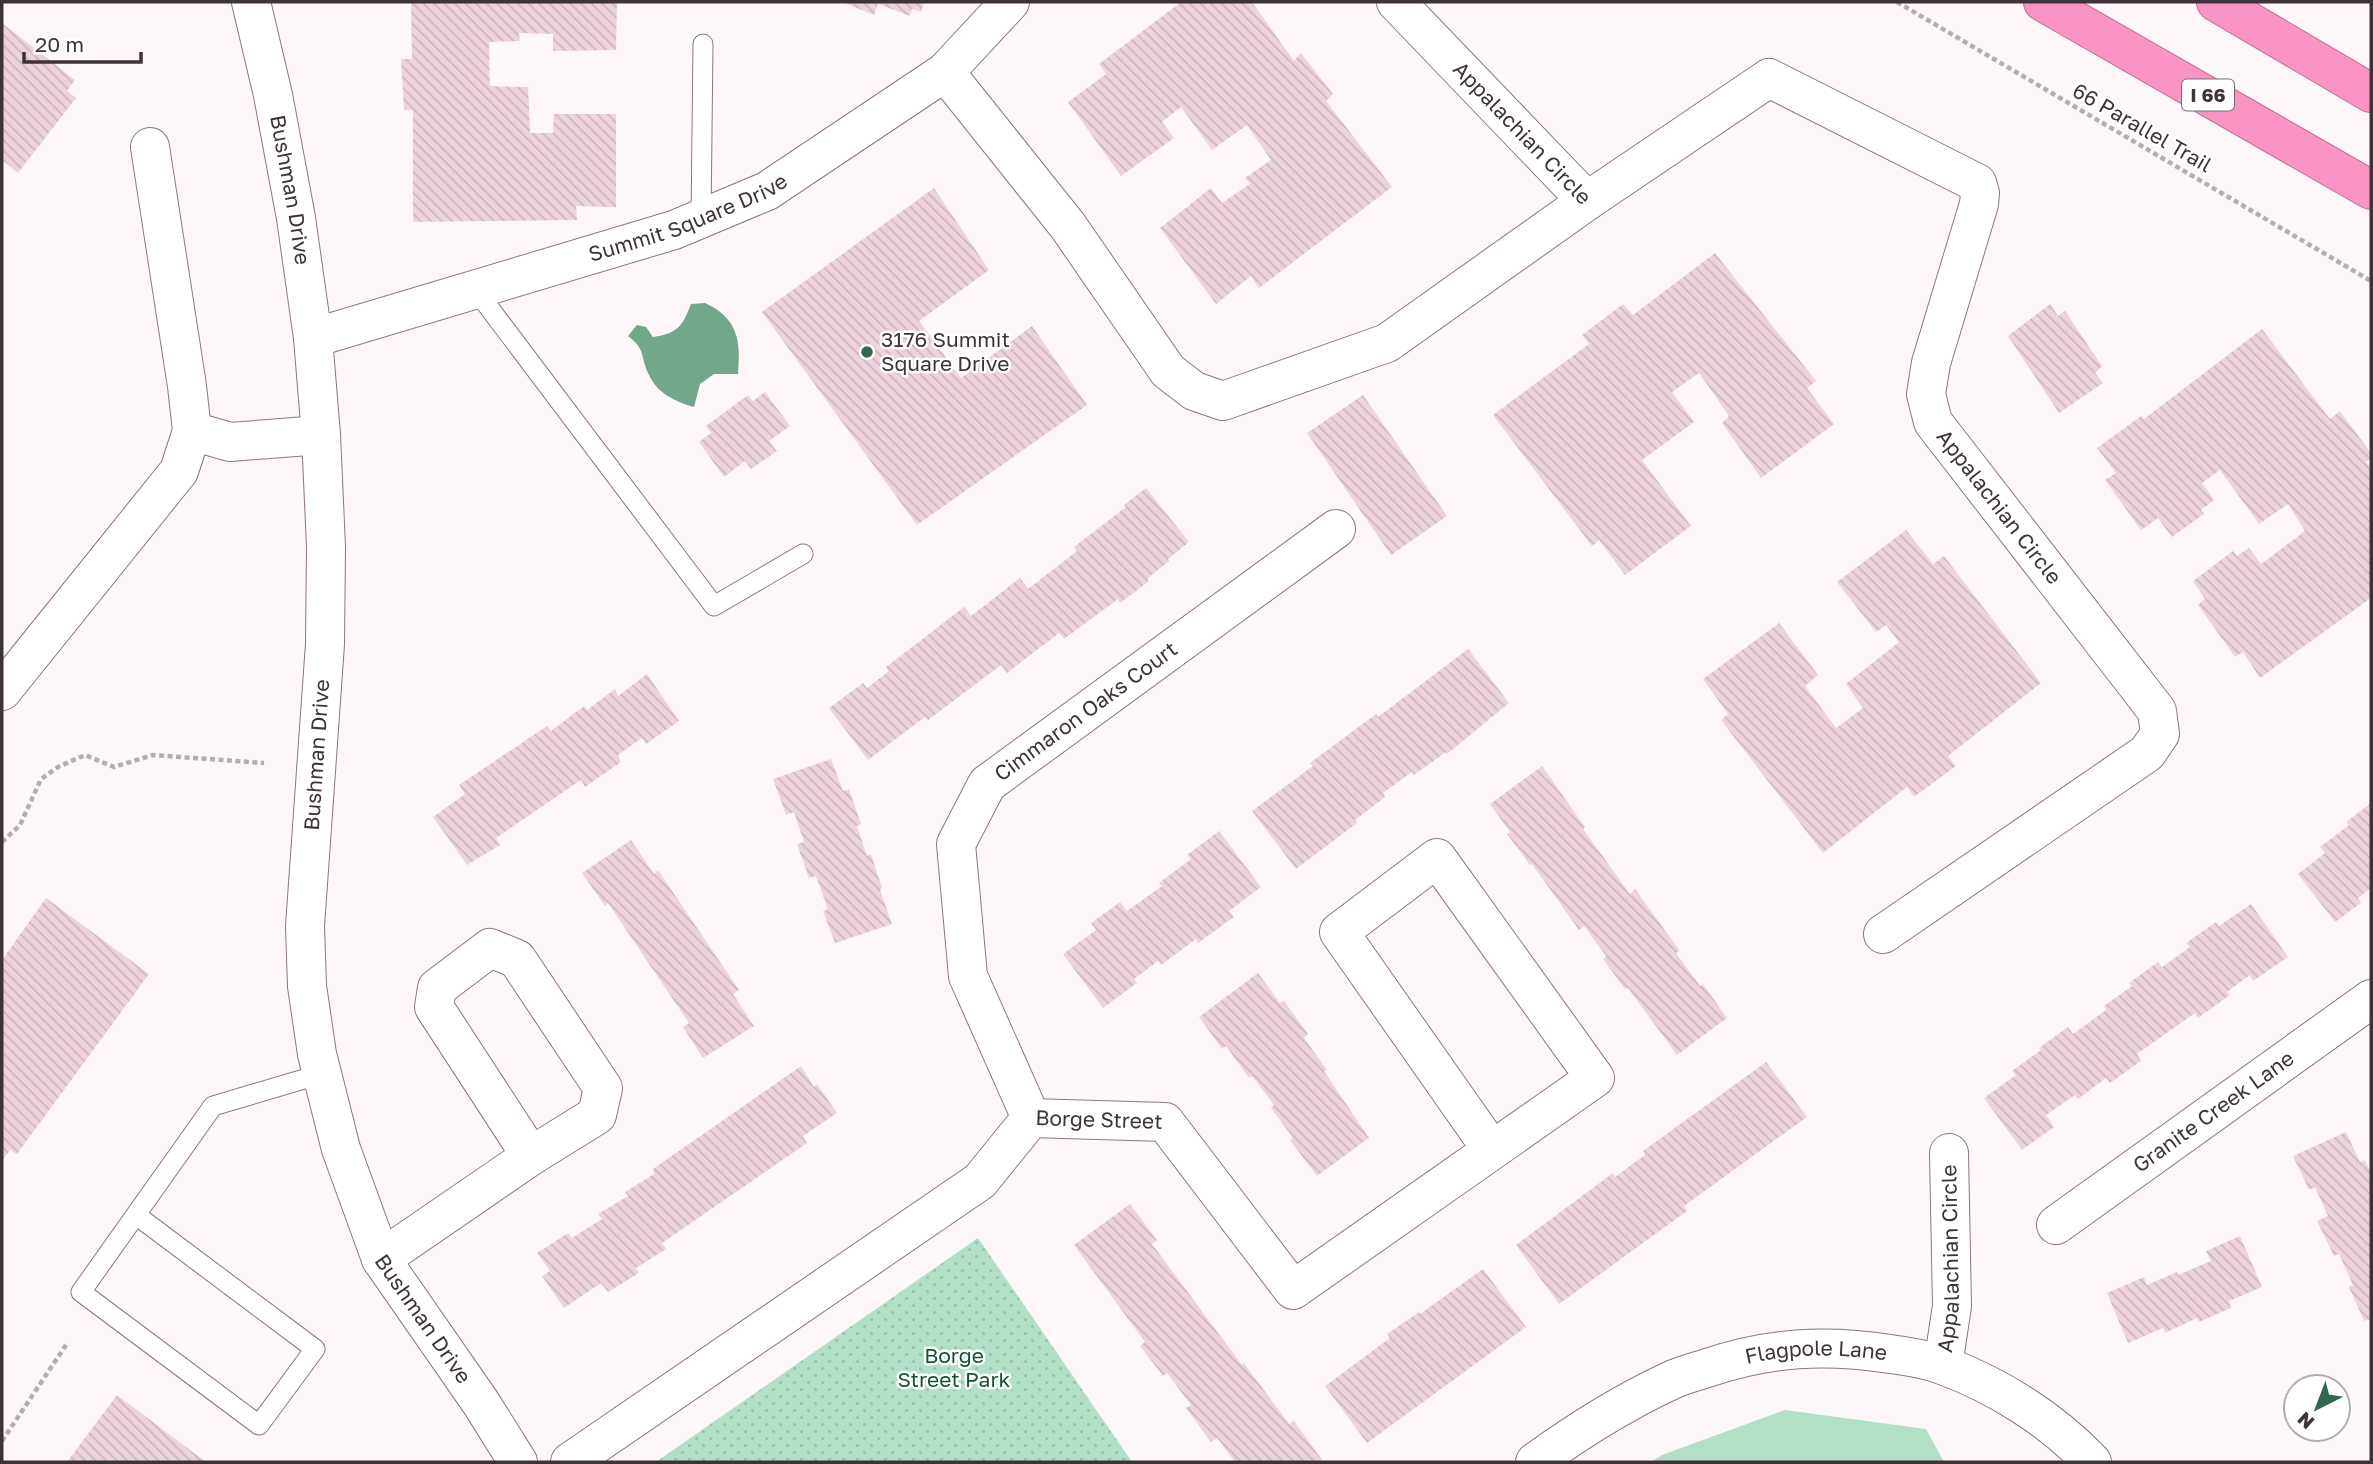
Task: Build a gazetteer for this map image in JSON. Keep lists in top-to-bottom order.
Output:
{
  "streets": {
    "highway": ["I 66"],
    "street": [
      "Appalachian Circle",
      "Bushman Drive",
      "Summit Square Drive",
      "Cimmaron Oaks Court",
      "Granite Creek Lane",
      "Borge Street",
      "Flagpole Lane"
    ],
    "path": ["66 Parallel Trail"]
  },
  "crossings": [
    ["Appalachian Circle", "Flagpole Lane"],
    ["Bushman Drive", "Summit Square Drive"],
    ["Cimmaron Oaks Court", "Borge Street"]
  ],
  "parks": ["Borge Street Park"],
  "places": ["3176 Summit Square Drive"],
  "scale_bar": "20 m",
  "north": "bottom left"
}
